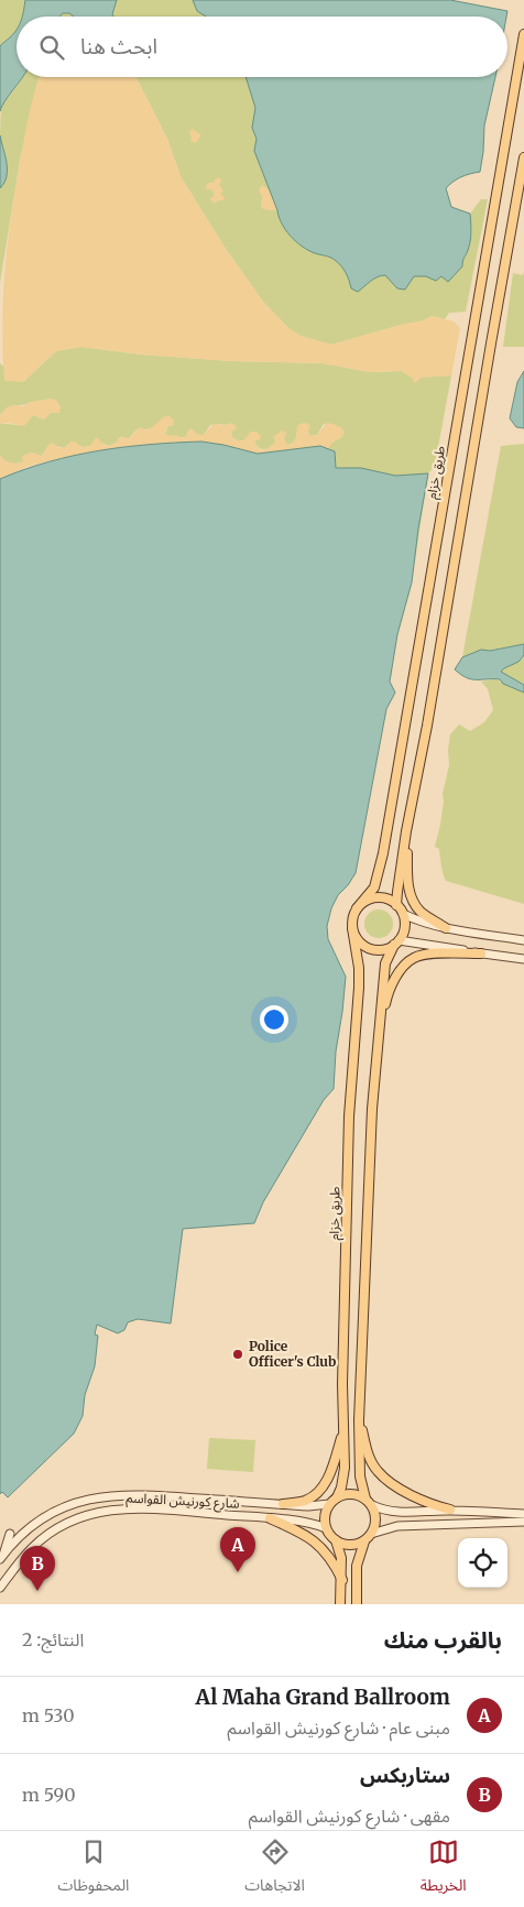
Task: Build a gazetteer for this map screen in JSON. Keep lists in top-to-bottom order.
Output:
{
  "streets": {
    "main road": ["طريق خزام", "شارع كورنيش القواسم"]
  },
  "crossings": [
    ["طريق خزام", "شارع كورنيش القواسم"]
  ],
  "places": ["Police Officer's Club"],
  "page": {
    "search": "ابحث هنا",
    "pins": ["A", "B"],
    "heading": ["بالقرب منك", "النتائج: 2"],
    "list": [
      {
        "mark": "A",
        "name": "Al Maha Grand Ballroom",
        "note": "مبنى عام · شارع كورنيش القواسم",
        "value": "530 m"
      },
      {
        "mark": "B",
        "name": "ستاربكس",
        "note": "مقهى · شارع كورنيش القواسم",
        "value": "590 m"
      }
    ],
    "nav": ["الخريطة", "الاتجاهات", "المحفوظات"]
  }
}
